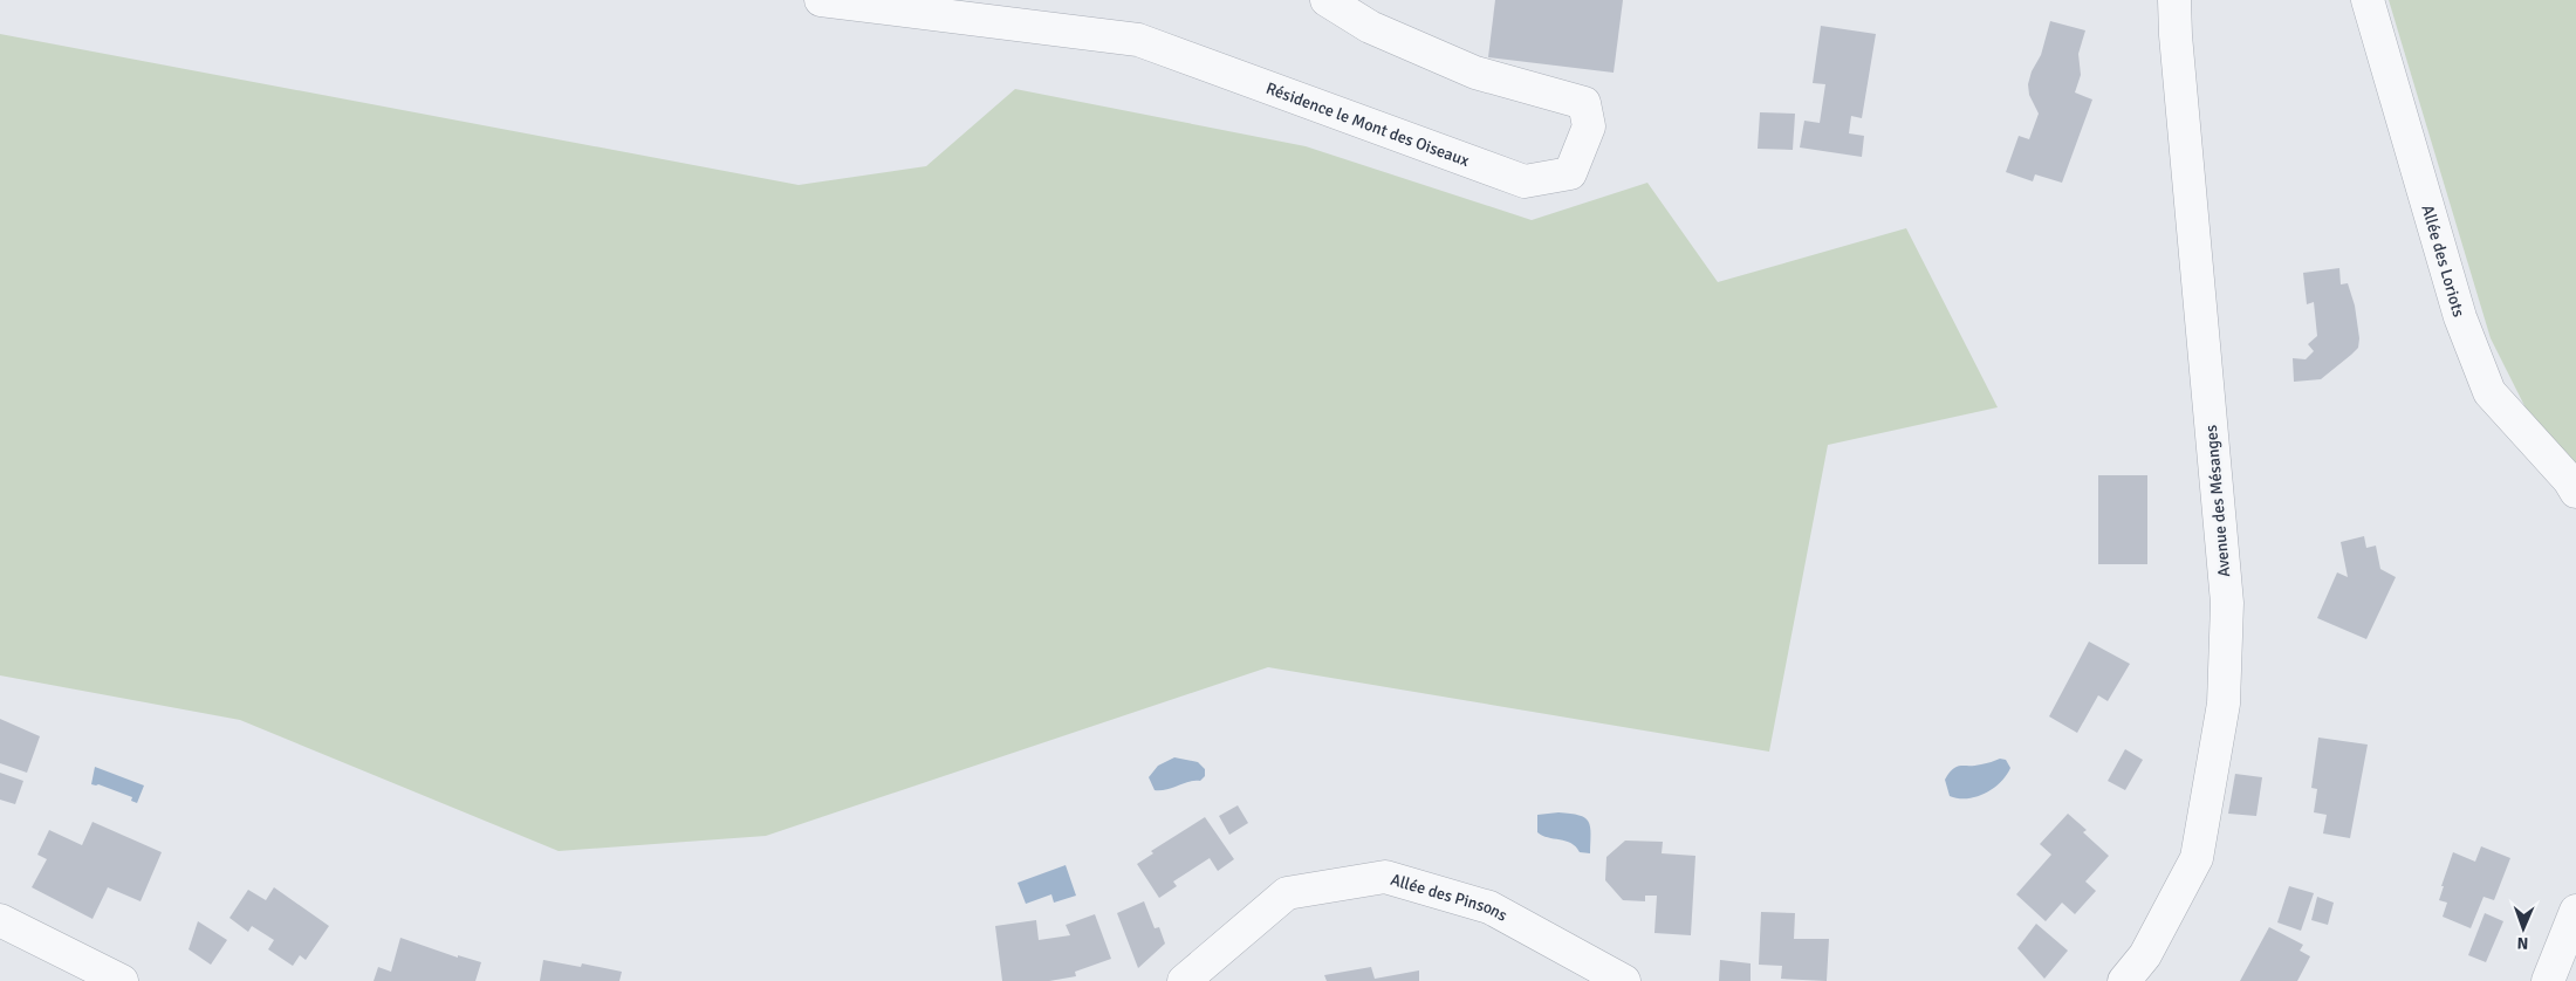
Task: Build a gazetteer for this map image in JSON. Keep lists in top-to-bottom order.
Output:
{
  "streets": {
    "street": [
      "Résidence le Mont des Oiseaux",
      "Allée des Loriots",
      "Avenue des Mésanges",
      "Allée des Pinsons"
    ]
  },
  "north": "bottom"
}
